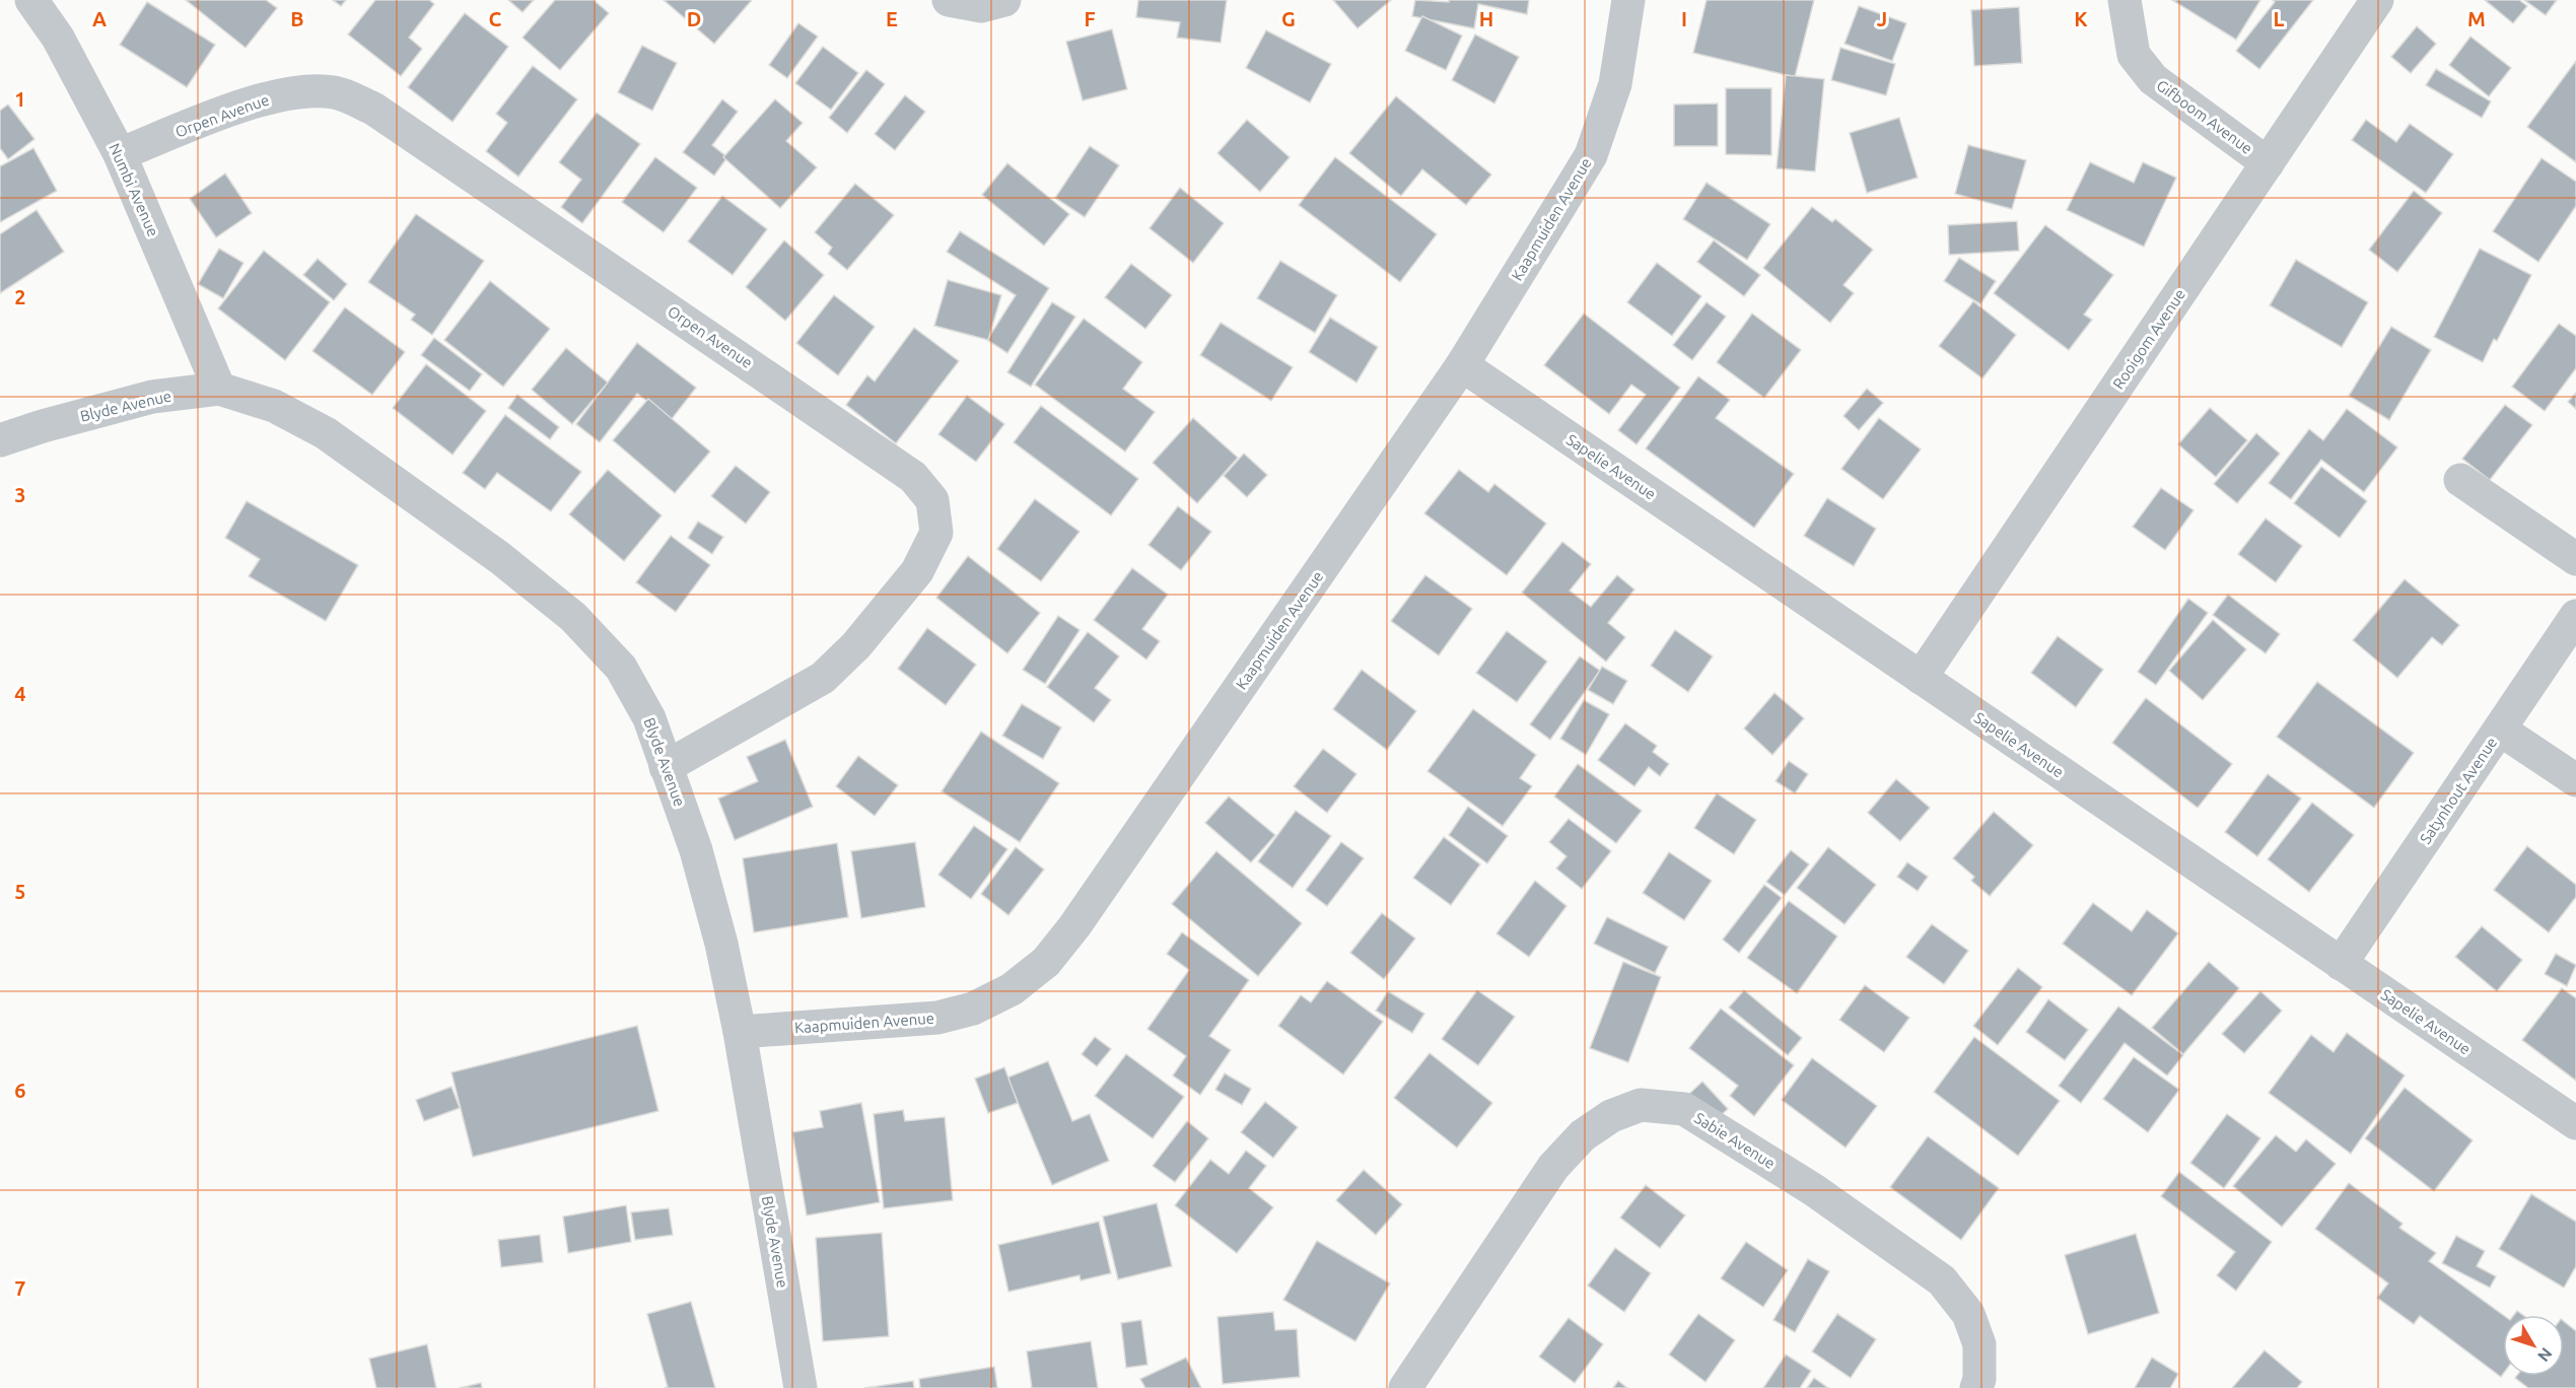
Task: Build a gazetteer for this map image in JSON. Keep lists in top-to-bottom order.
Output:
{
  "streets": {
    "street": [
      "Orpen Avenue",
      "Gifboom Avenue",
      "Numbi Avenue",
      "Kaapmuiden Avenue",
      "Rooigom Avenue",
      "Blyde Avenue",
      "Sapelie Avenue",
      "Satynhout Avenue",
      "Sabie Avenue"
    ]
  },
  "crossings": [
    ["Orpen Avenue", "Numbi Avenue"],
    ["Orpen Avenue", "Blyde Avenue"],
    ["Gifboom Avenue", "Rooigom Avenue"],
    ["Numbi Avenue", "Blyde Avenue"],
    ["Kaapmuiden Avenue", "Blyde Avenue"],
    ["Kaapmuiden Avenue", "Sapelie Avenue"],
    ["Rooigom Avenue", "Sapelie Avenue"],
    ["Sapelie Avenue", "Satynhout Avenue"]
  ],
  "north": "bottom right",
  "grid": {
    "columns": [
      "A",
      "B",
      "C",
      "D",
      "E",
      "F",
      "G",
      "H",
      "I",
      "J",
      "K",
      "L",
      "M"
    ],
    "rows": [
      "1",
      "2",
      "3",
      "4",
      "5",
      "6",
      "7"
    ]
  }
}
